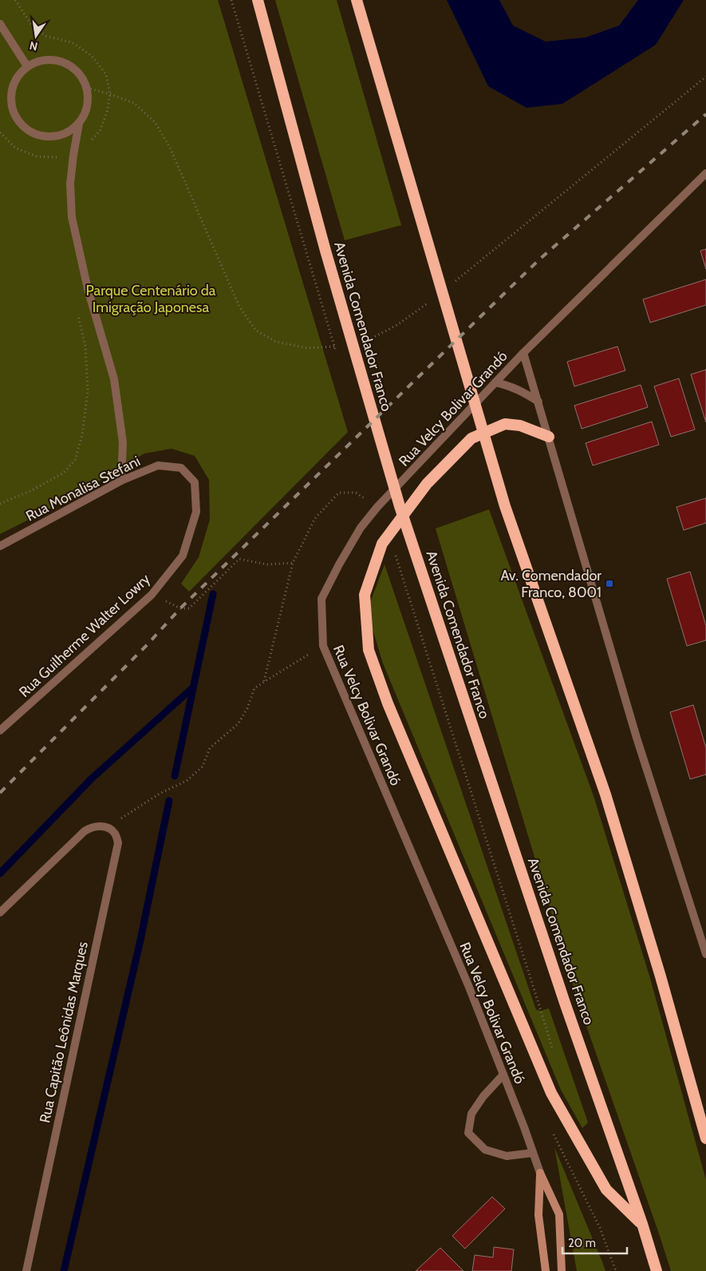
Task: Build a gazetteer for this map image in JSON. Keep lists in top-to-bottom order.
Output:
{
  "streets": {
    "highway": ["Avenida Comendador Franco"],
    "main road": ["Rua Velcy Bolivar Grandó"],
    "street": ["Rua Monalisa Stefani", "Rua Guilherme Walter Lowry", "Rua Capitão Leônidas Marques"]
  },
  "crossings": [
    ["Rua Monalisa Stefani", "Rua Guilherme Walter Lowry"]
  ],
  "parks": ["Parque Centenário da Imigração Japonesa"],
  "places": {
    "transit": ["Av. Comendador Franco, 8001"]
  },
  "scale_bar": "20 m",
  "north": "bottom"
}
